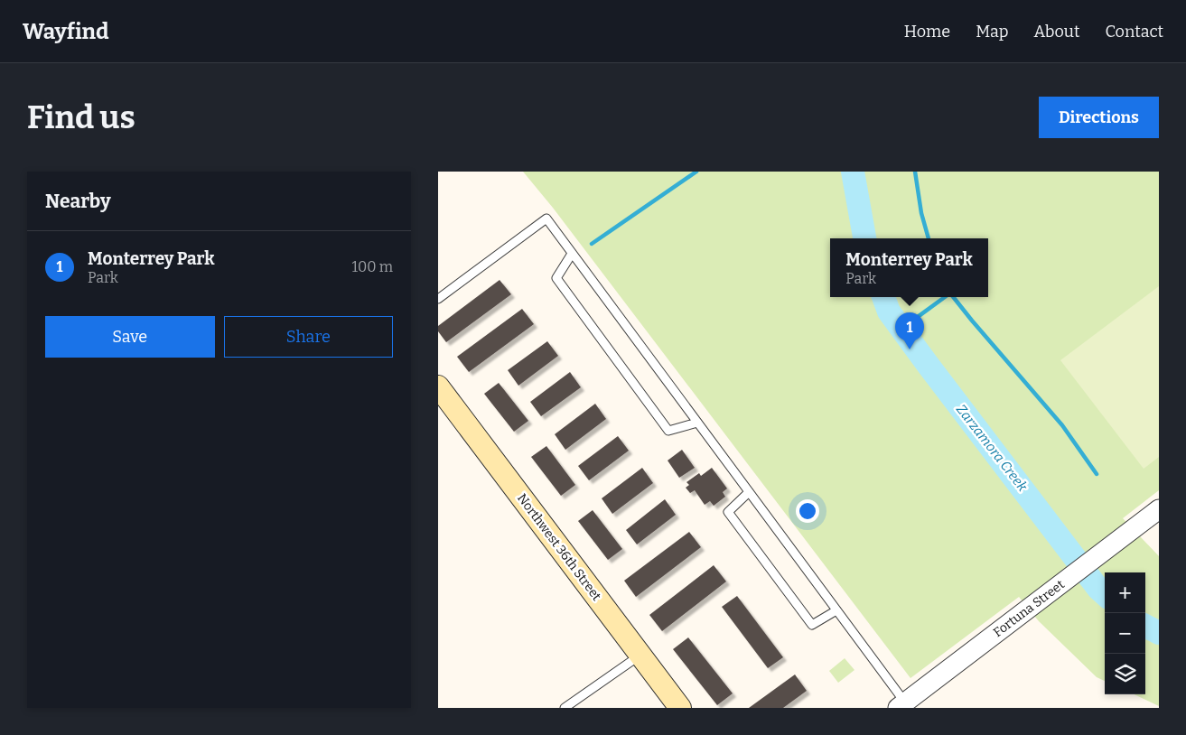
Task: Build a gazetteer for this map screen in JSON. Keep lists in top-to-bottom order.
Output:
{
  "streets": {
    "main road": ["Northwest 36th Street"],
    "street": ["Fortuna Street"]
  },
  "water": ["Zarzamora Creek"],
  "page": {
    "header": "Wayfind",
    "nav": [
      "Home",
      "Map",
      "About",
      "Contact"
    ],
    "buttons": [
      "Directions",
      ["Save", "Share"]
    ],
    "title": "Find us",
    "heading": "Nearby",
    "list": [
      {
        "mark": "1",
        "name": "Monterrey Park",
        "note": "Park",
        "value": "100 m"
      }
    ],
    "popup": ["Monterrey Park", "Park"],
    "pins": "1",
    "map_buttons": ["+", "−"]
  }
}
